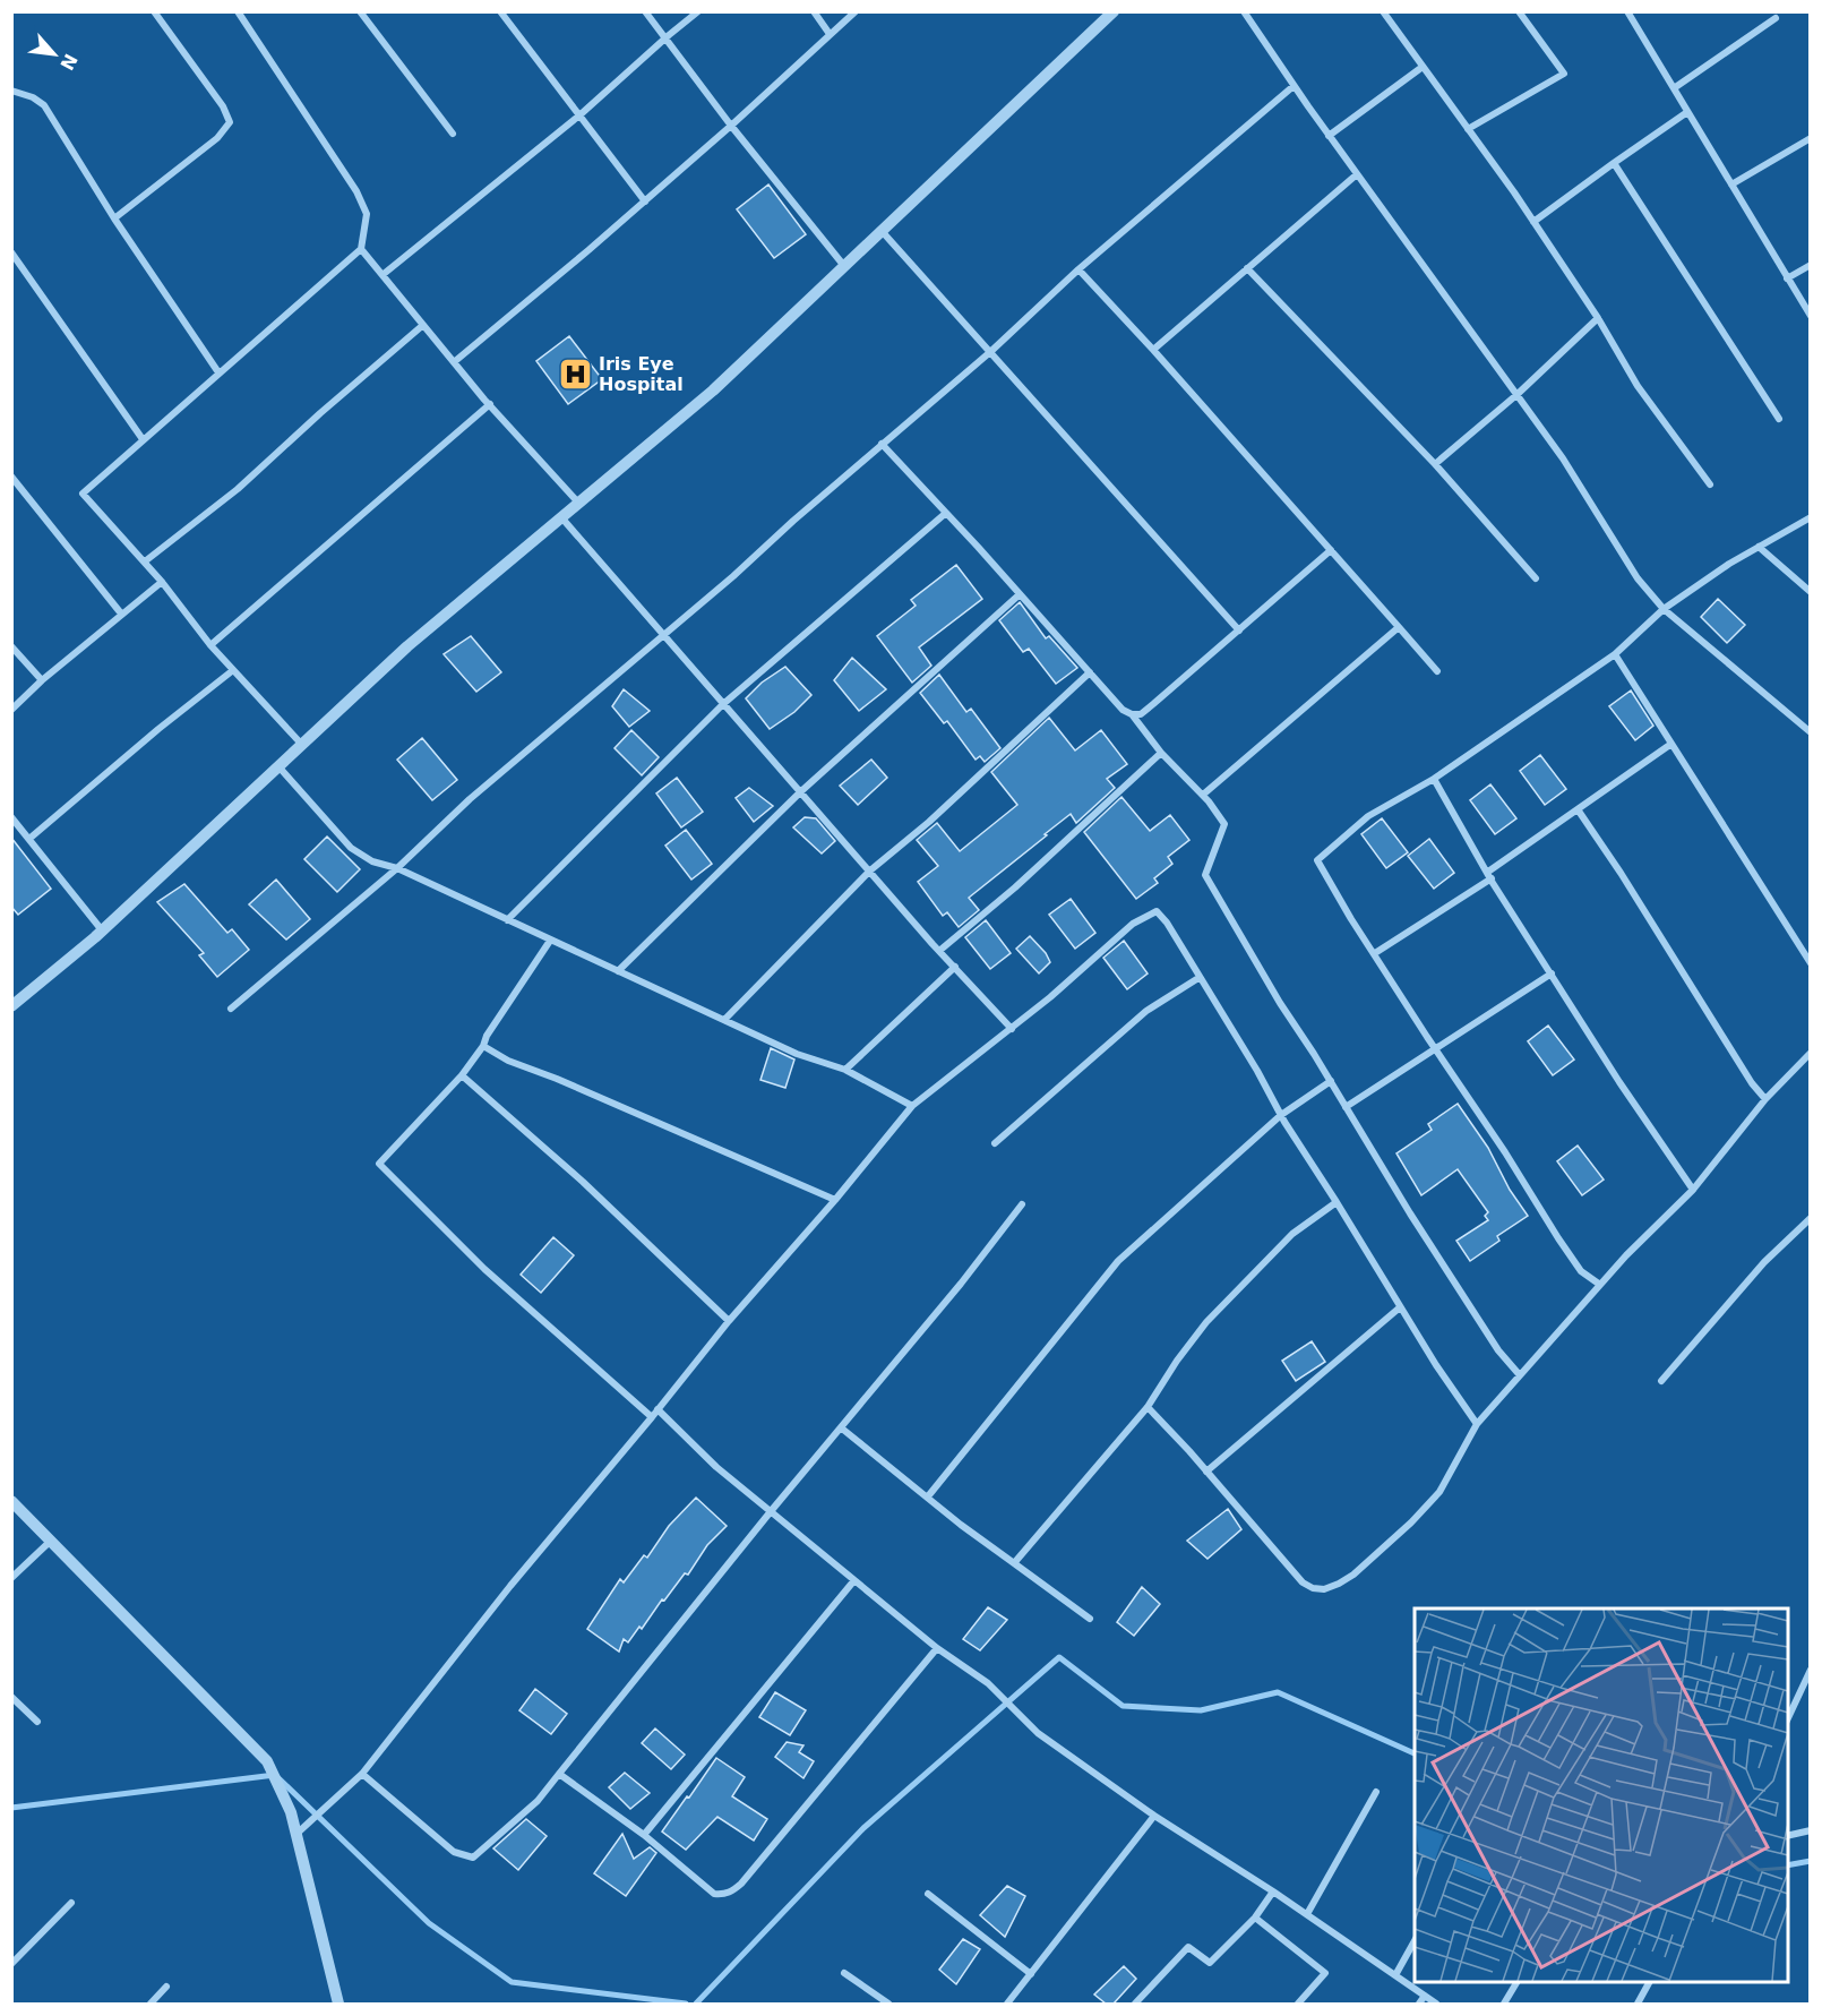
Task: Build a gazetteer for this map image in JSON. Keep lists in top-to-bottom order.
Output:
{
  "places": {
    "hospital": ["Iris Eye Hospital"]
  },
  "north": "bottom right"
}
